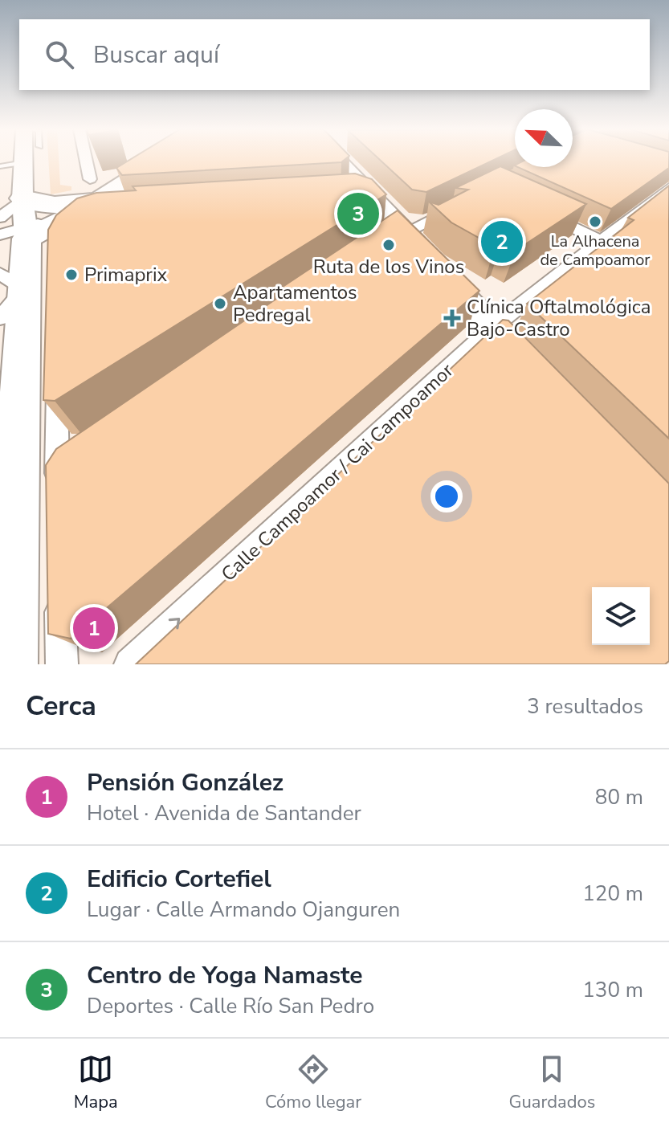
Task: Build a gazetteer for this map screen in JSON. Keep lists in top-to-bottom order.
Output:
{
  "streets": {
    "street": ["Calle Campoamor / Cai Campoamor"]
  },
  "one_way": ["Calle Campoamor / Cai Campoamor"],
  "places": {
    "other": [
      "La Alhacena de Campoamor",
      "Ruta de los Vinos",
      "Primaprix",
      "Apartamentos Pedregal"
    ],
    "health": ["Clínica Oftalmológica Bajo-Castro"]
  },
  "north": "top left",
  "page": {
    "search": "Buscar aquí",
    "pins": ["3", "2", "1"],
    "heading": ["Cerca", "3 resultados"],
    "list": [
      {
        "mark": "1",
        "name": "Pensión González",
        "note": "Hotel · Avenida de Santander",
        "value": "80 m"
      },
      {
        "mark": "2",
        "name": "Edificio Cortefiel",
        "note": "Lugar · Calle Armando Ojanguren",
        "value": "120 m"
      },
      {
        "mark": "3",
        "name": "Centro de Yoga Namaste",
        "note": "Deportes · Calle Río San Pedro",
        "value": "130 m"
      }
    ],
    "nav": ["Mapa", "Cómo llegar", "Guardados"]
  }
}
